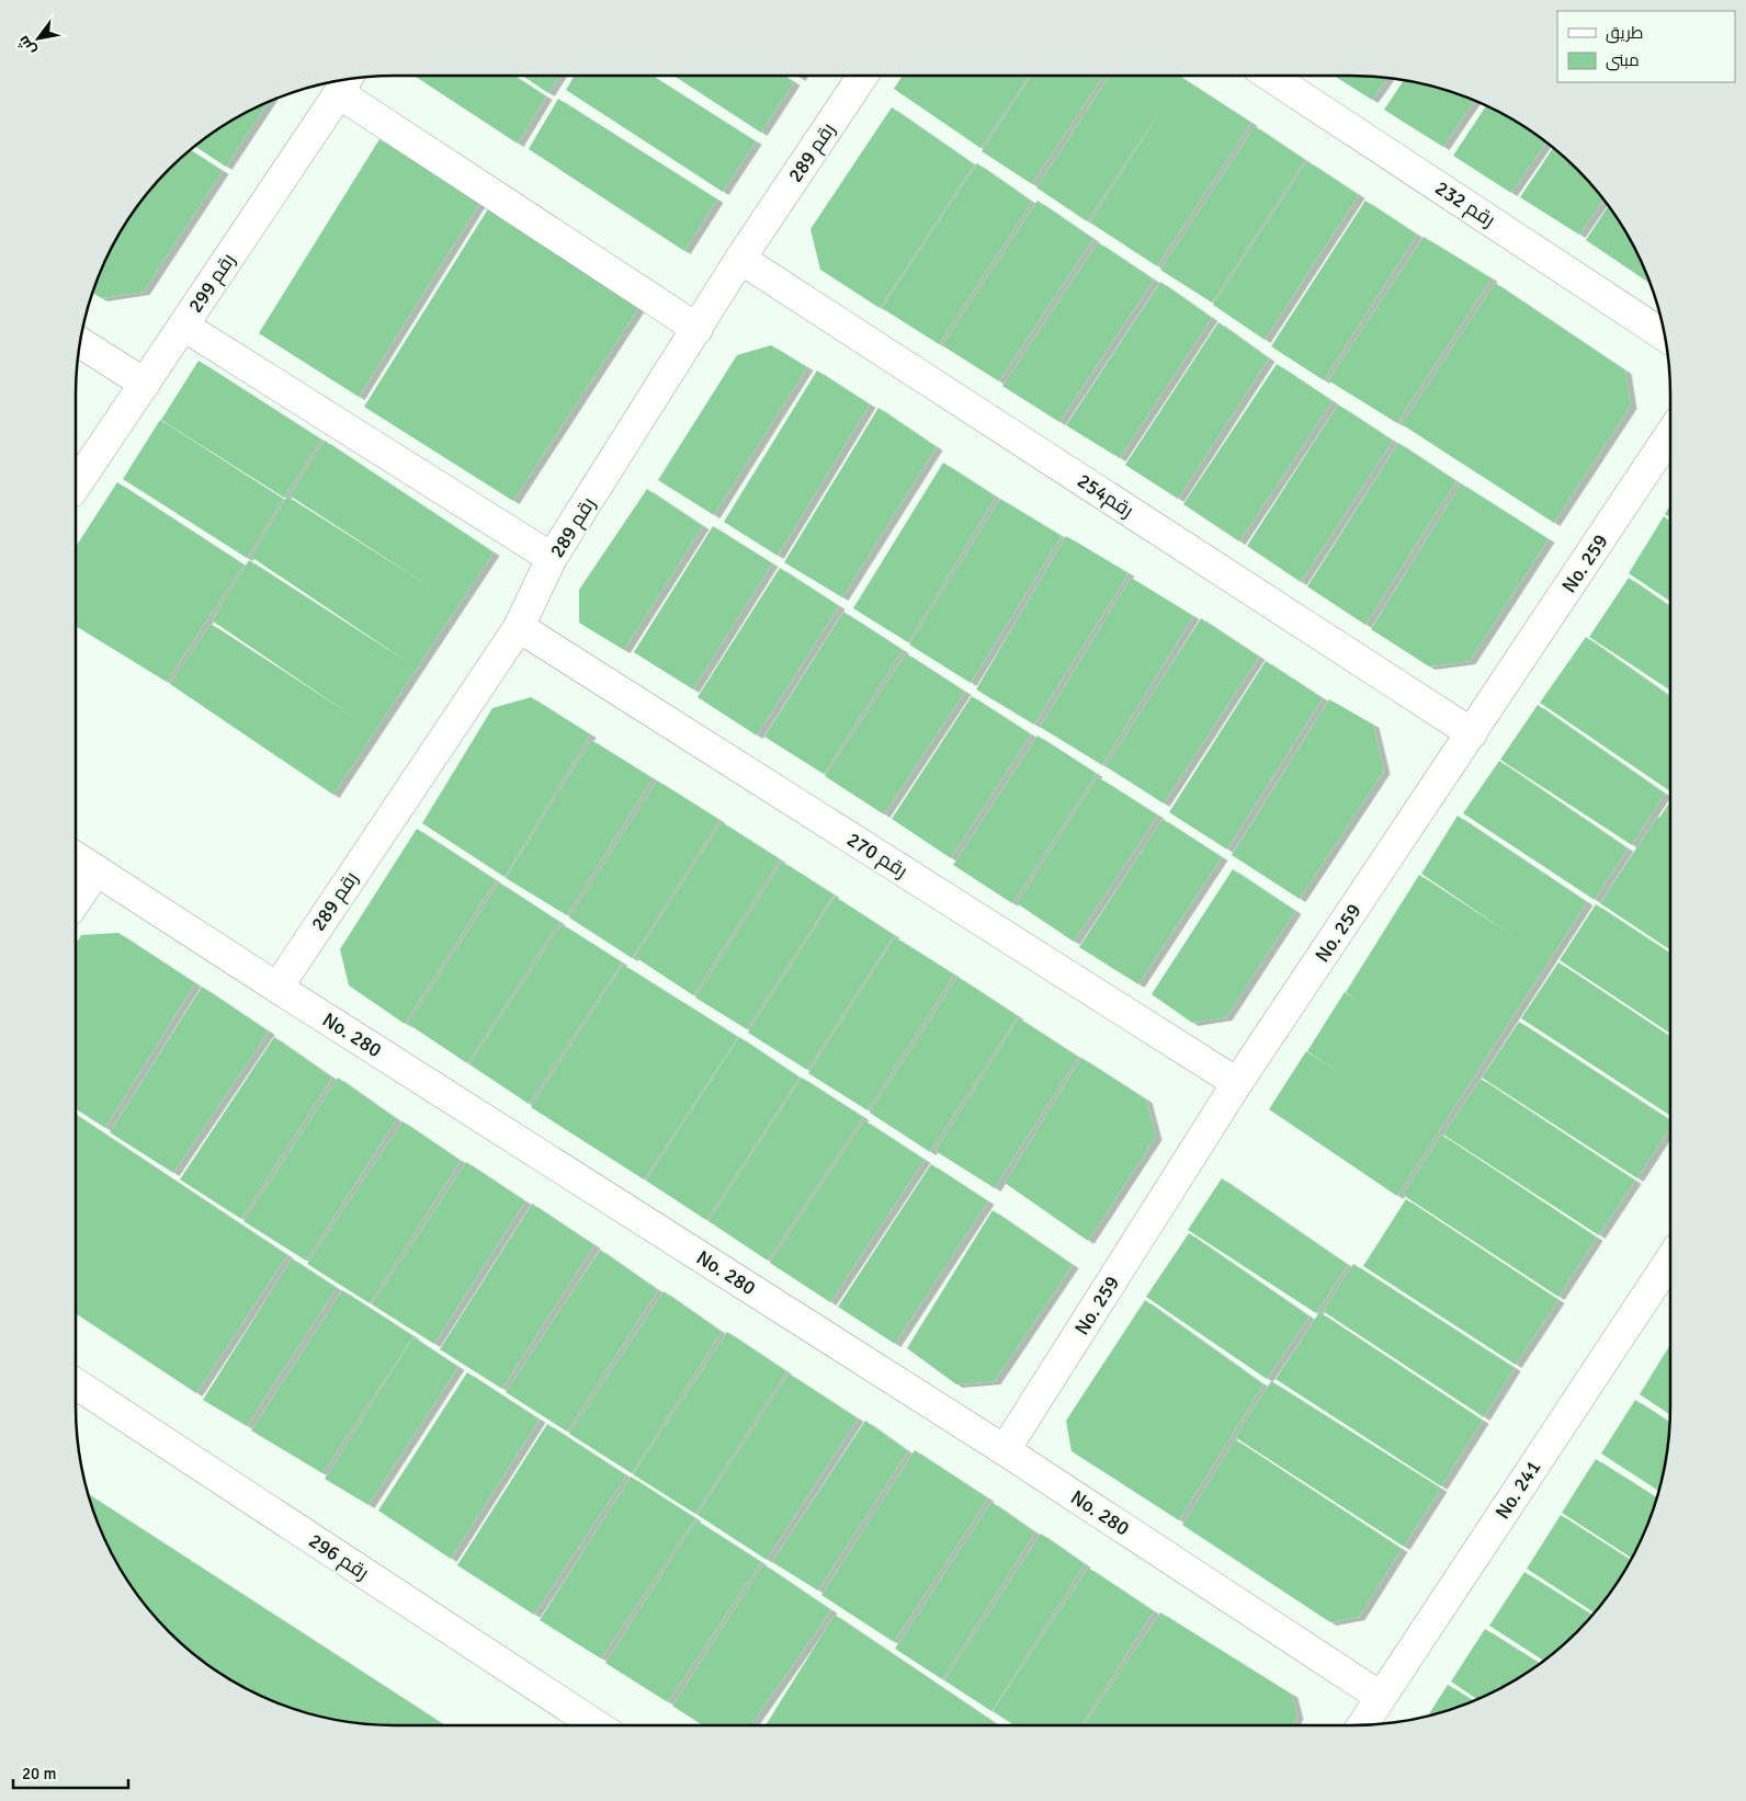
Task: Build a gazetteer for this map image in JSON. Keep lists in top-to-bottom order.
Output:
{
  "streets": {
    "street": [
      "رقم 289",
      "رقم 232",
      "رقم 299",
      "رقم254",
      "No. 259",
      "رقم 270",
      "No. 280",
      "No. 241",
      "رقم 296"
    ]
  },
  "crossings": [
    ["رقم 289", "رقم254"],
    ["رقم 289", "رقم 270"],
    ["رقم 289", "No. 280"],
    ["رقم254", "No. 259"],
    ["No. 259", "رقم 270"],
    ["No. 259", "No. 280"],
    ["No. 280", "No. 241"]
  ],
  "legend": ["طريق", "مبنى"],
  "scale_bar": "20 m",
  "north": "bottom left"
}
